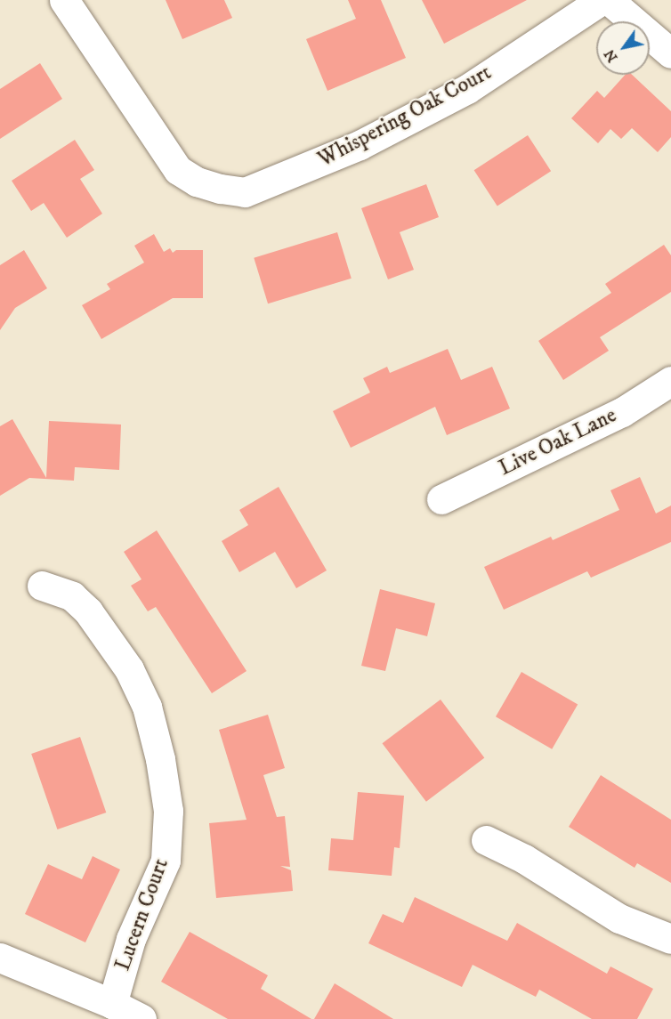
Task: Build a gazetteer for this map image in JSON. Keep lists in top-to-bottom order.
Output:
{
  "streets": {
    "street": ["Whispering Oak Court", "Live Oak Lane", "Lucern Court"]
  },
  "north": "bottom left"
}
